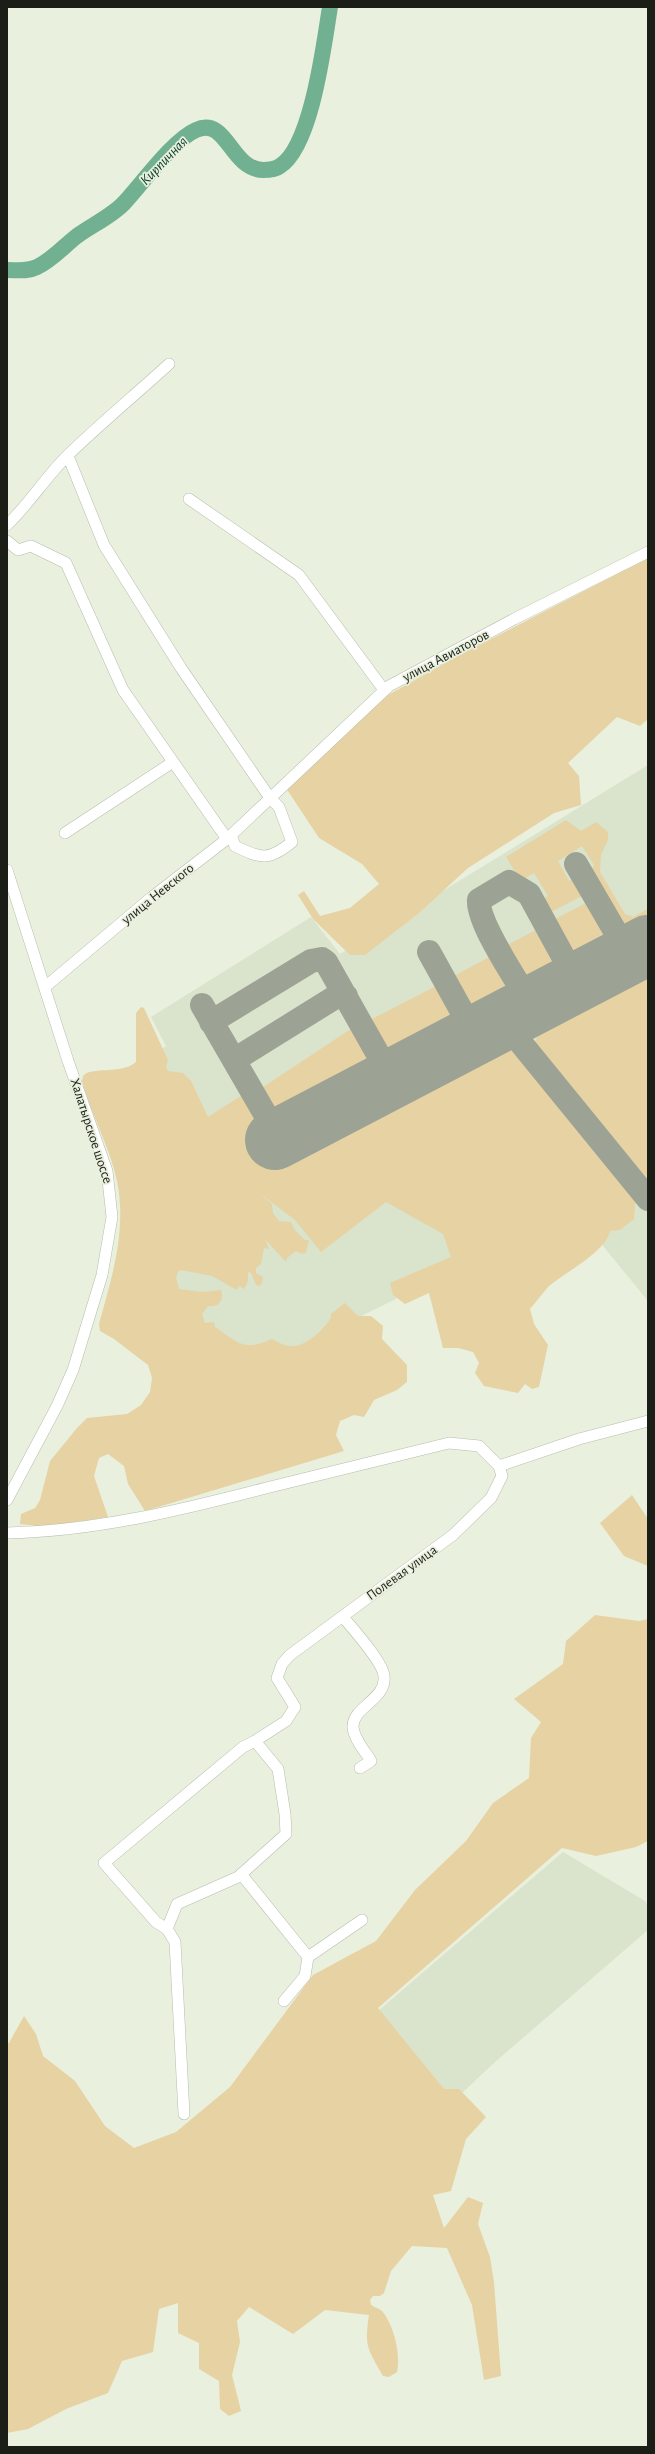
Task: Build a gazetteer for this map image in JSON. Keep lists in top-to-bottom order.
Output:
{
  "streets": {
    "street": [
      "улица Авиаторов",
      "улица Невского",
      "Халатырское шоссе",
      "Полевая улица"
    ]
  },
  "crossings": [
    ["улица Авиаторов", "улица Невского"],
    ["улица Невского", "Халатырское шоссе"]
  ],
  "water": ["Кирпичная"]
}
